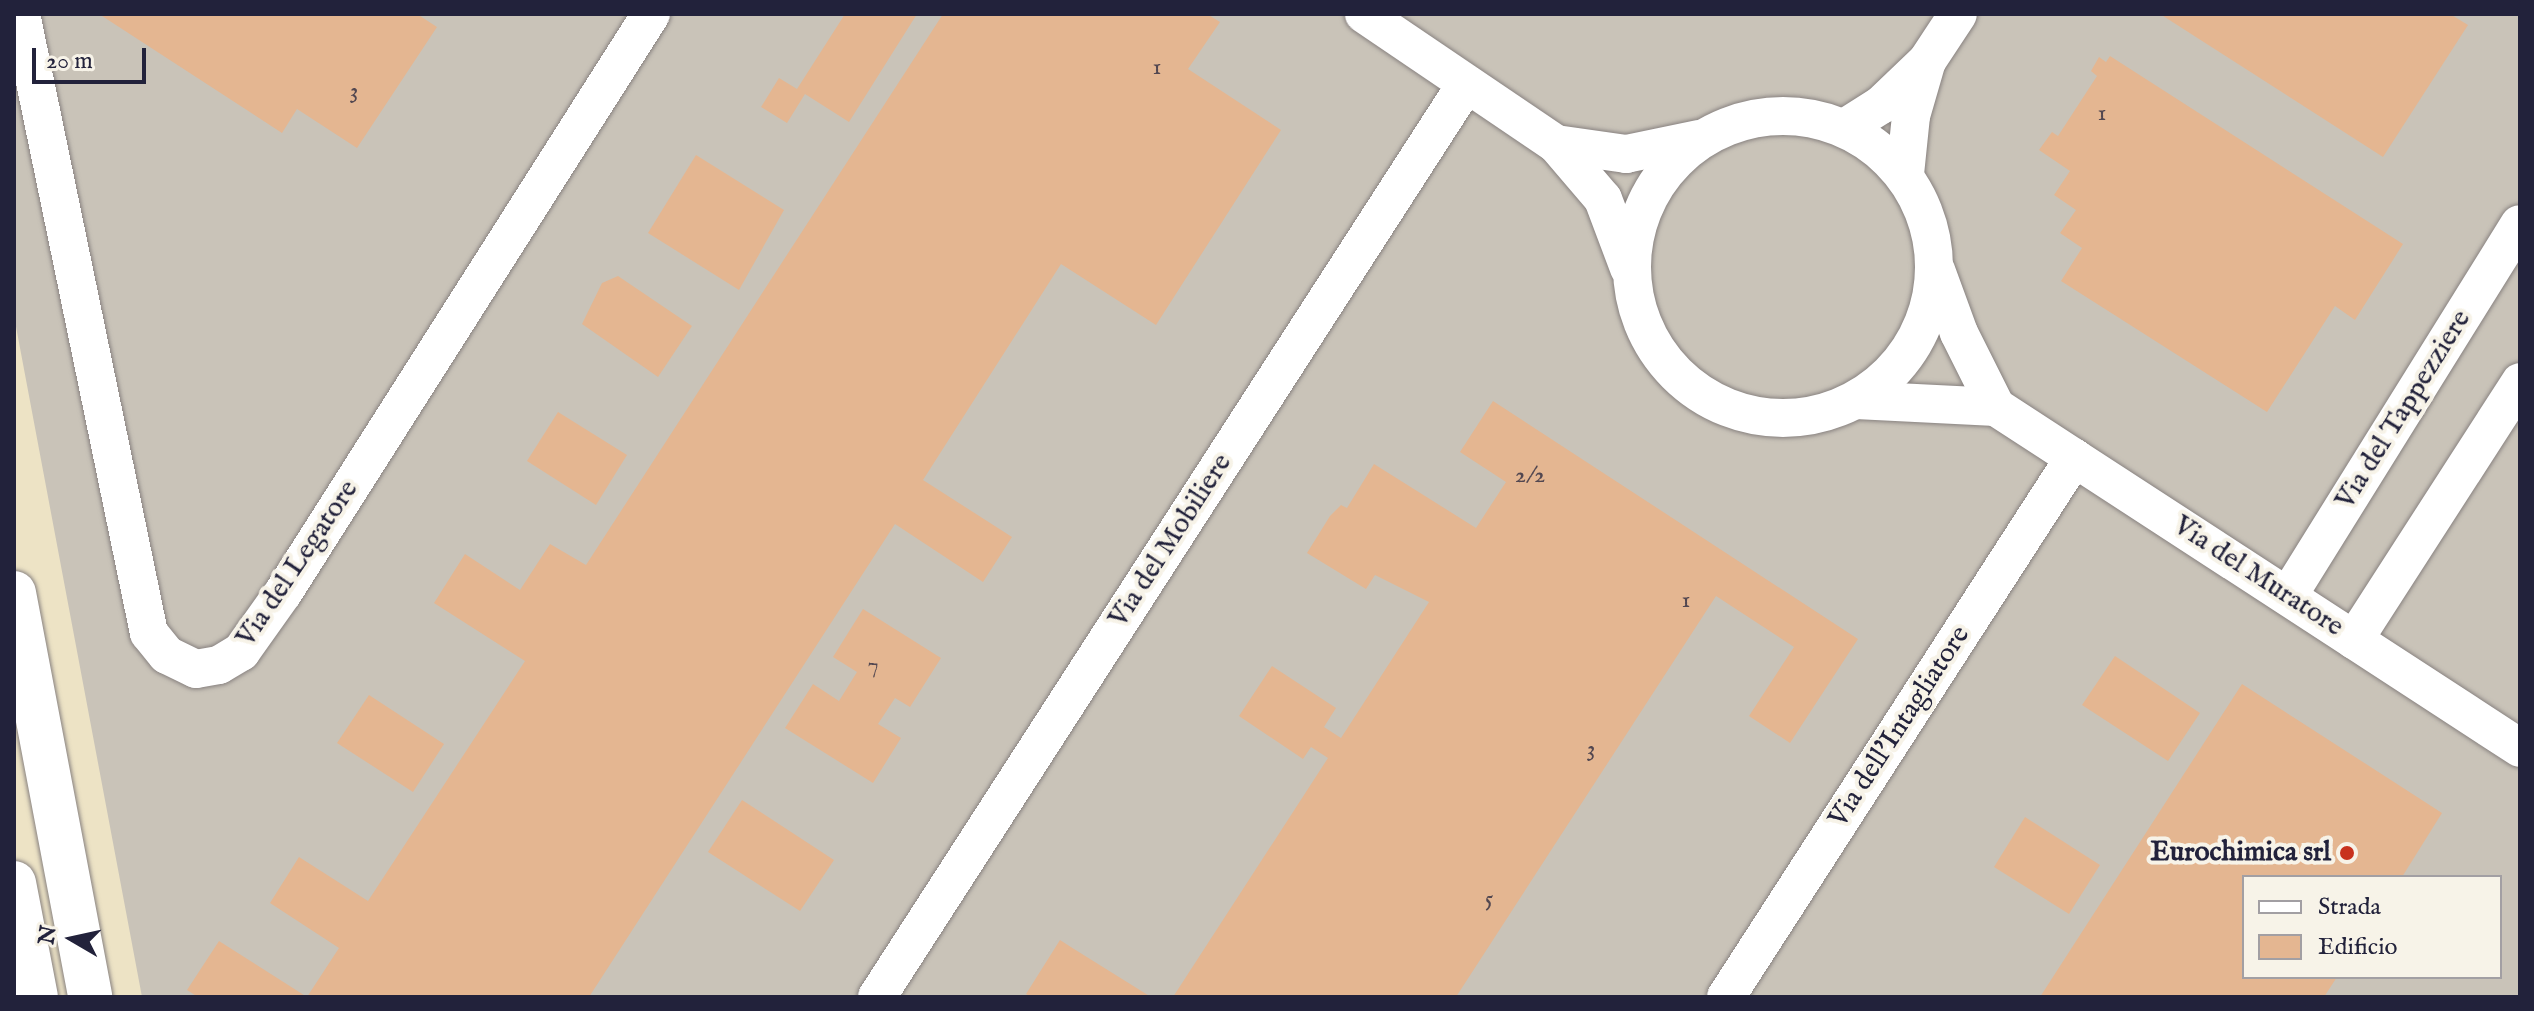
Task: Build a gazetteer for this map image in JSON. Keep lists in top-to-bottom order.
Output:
{
  "streets": {
    "street": [
      "Via del Tappezziere",
      "Via del Mobiliere",
      "Via del Legatore",
      "Via del Muratore",
      "Via dell'Intagliatore"
    ]
  },
  "crossings": [
    ["Via del Tappezziere", "Via del Muratore"],
    ["Via del Muratore", "Via dell'Intagliatore"]
  ],
  "places": ["Eurochimica srl"],
  "house_numbers": [
    "1",
    "3",
    "1",
    "2/2",
    "1",
    "7",
    "3",
    "5"
  ],
  "legend": ["Strada", "Edificio"],
  "scale_bar": "20 m",
  "north": "left"
}
